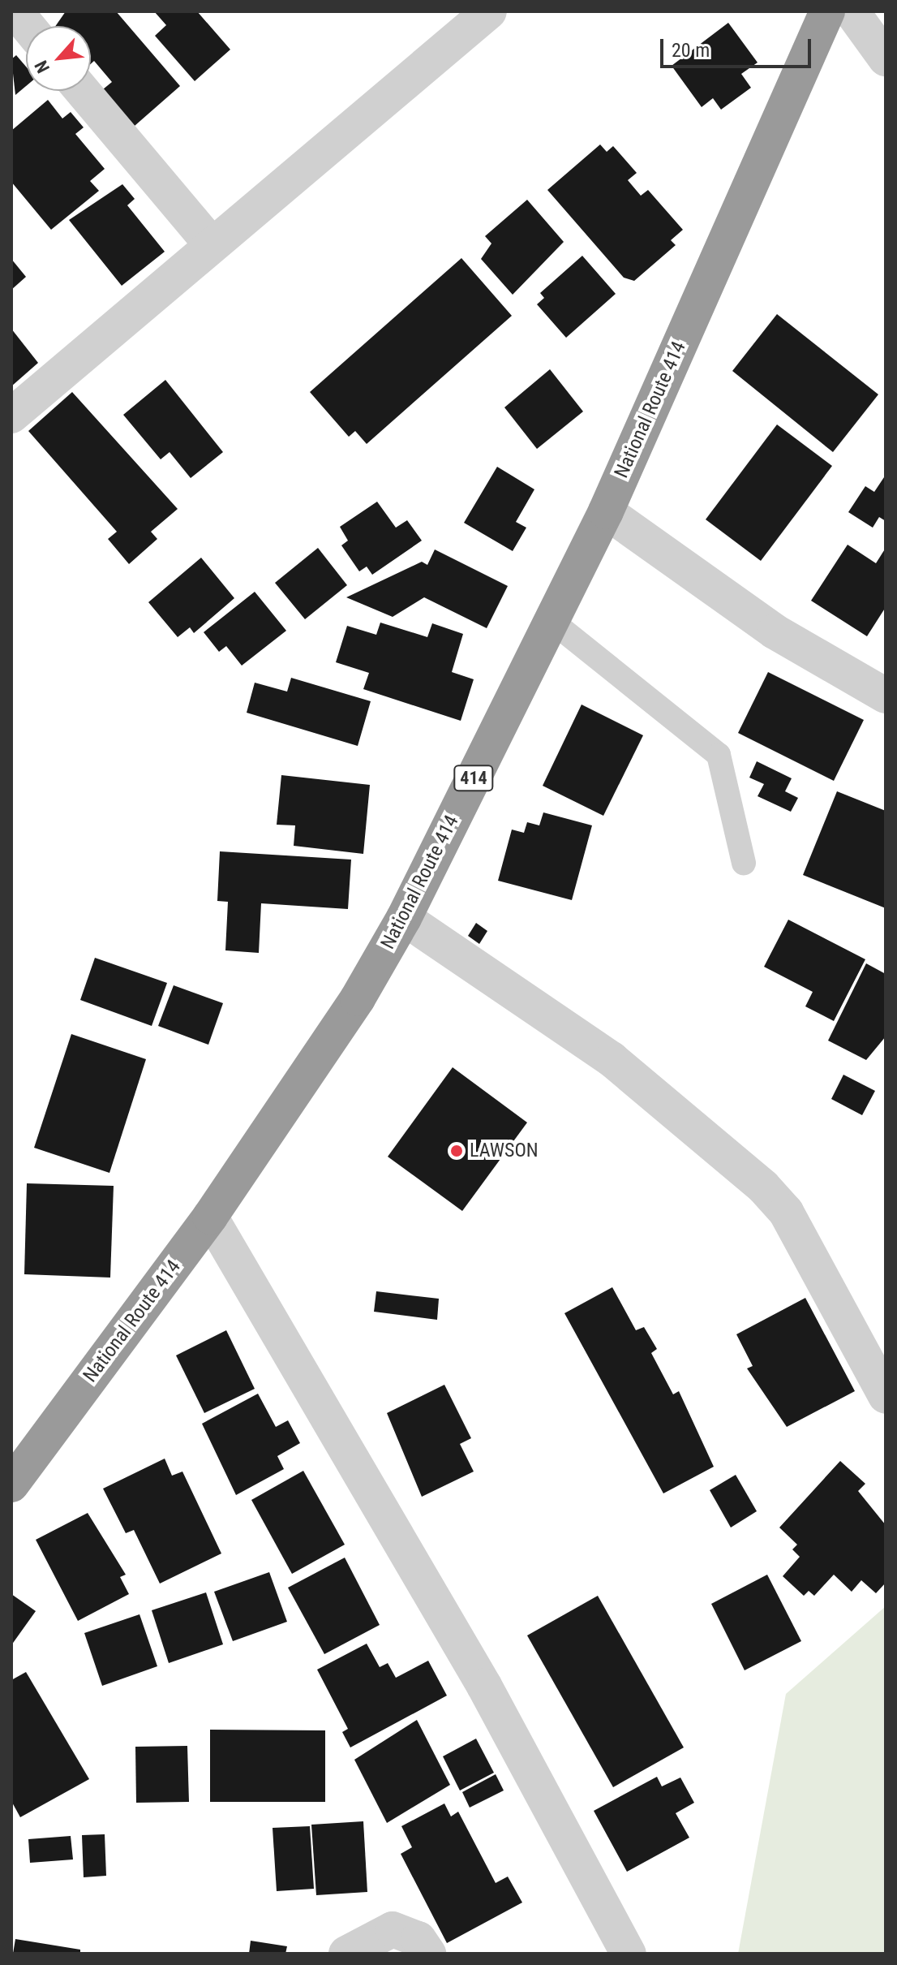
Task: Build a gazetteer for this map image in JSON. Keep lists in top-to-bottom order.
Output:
{
  "streets": {
    "highway": ["National Route 414", "414"]
  },
  "places": ["LAWSON"],
  "scale_bar": "20 m",
  "north": "bottom left"
}
